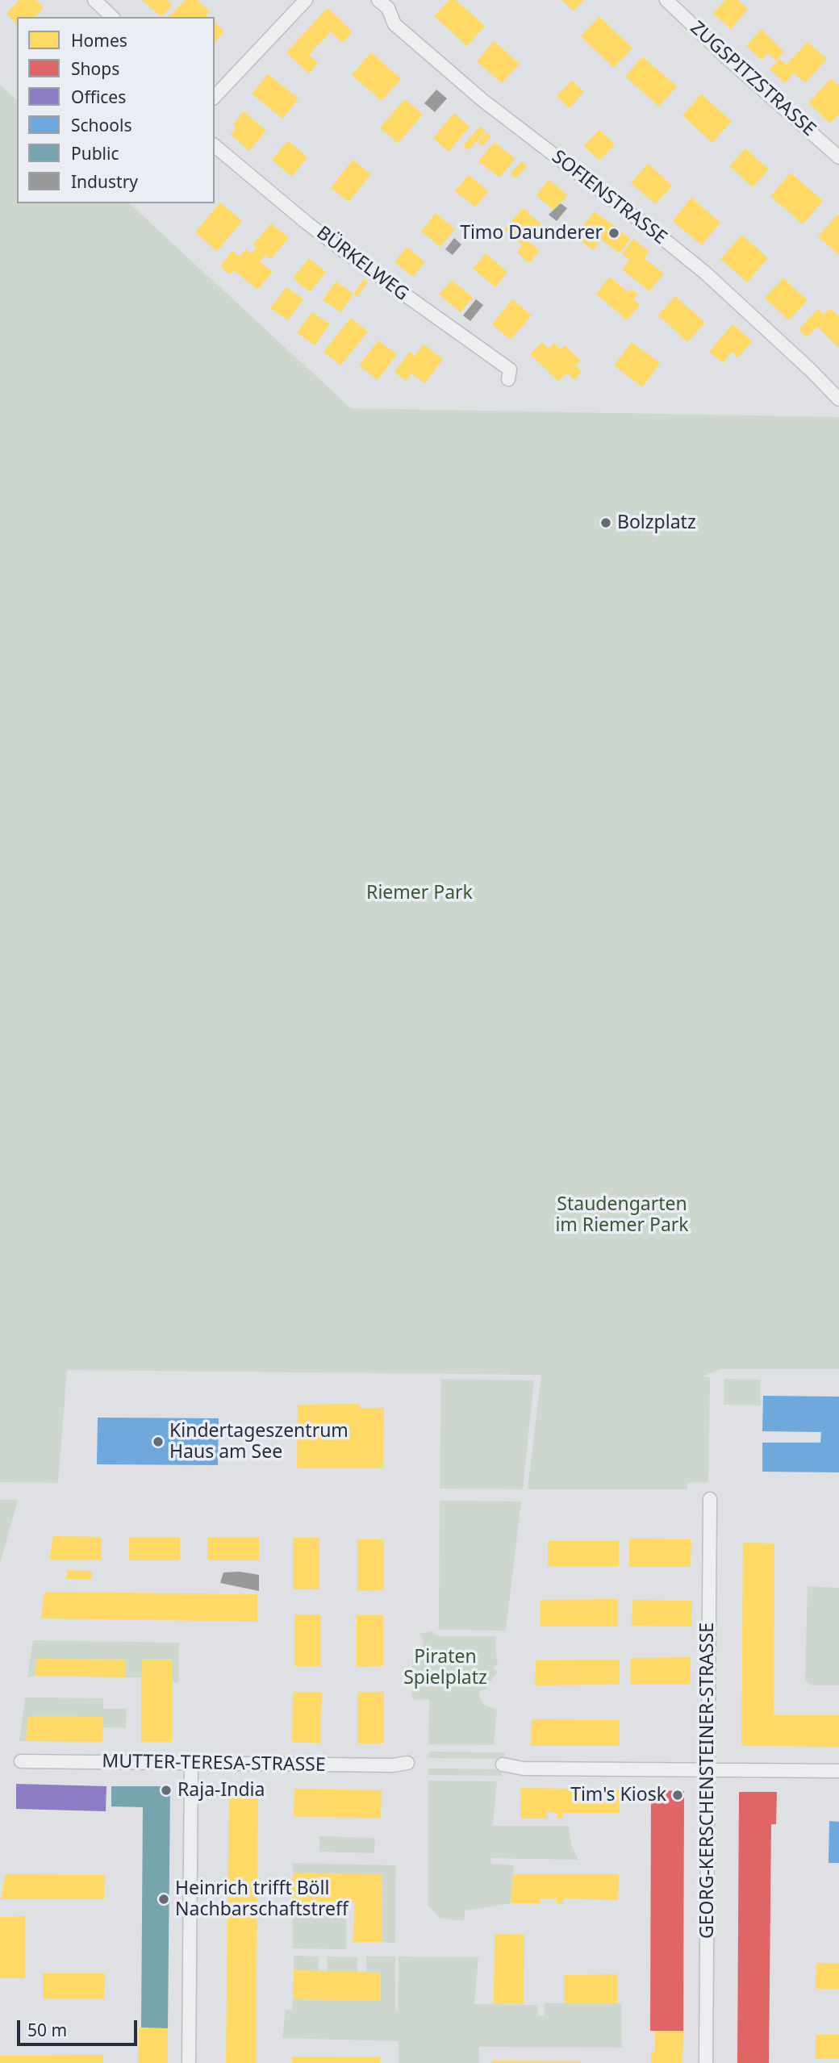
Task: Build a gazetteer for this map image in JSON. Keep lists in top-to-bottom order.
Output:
{
  "streets": {
    "street": [
      "ZUGSPITZSTRASSE",
      "SOFIENSTRASSE",
      "BÜRKELWEG",
      "MUTTER-TERESA-STRASSE",
      "GEORG-KERSCHENSTEINER-STRASSE"
    ]
  },
  "parks": ["Riemer Park", "Staudengarten im Riemer Park", "Piraten Spielplatz"],
  "places": [
    "Timo Daunderer",
    "Bolzplatz",
    "Kindertageszentrum Haus am See",
    "Raja-India",
    "Tim's Kiosk",
    "Heinrich trifft Böll Nachbarschaftstreff"
  ],
  "legend": [
    "Homes",
    "Shops",
    "Offices",
    "Schools",
    "Public",
    "Industry"
  ],
  "scale_bar": "50 m"
}
